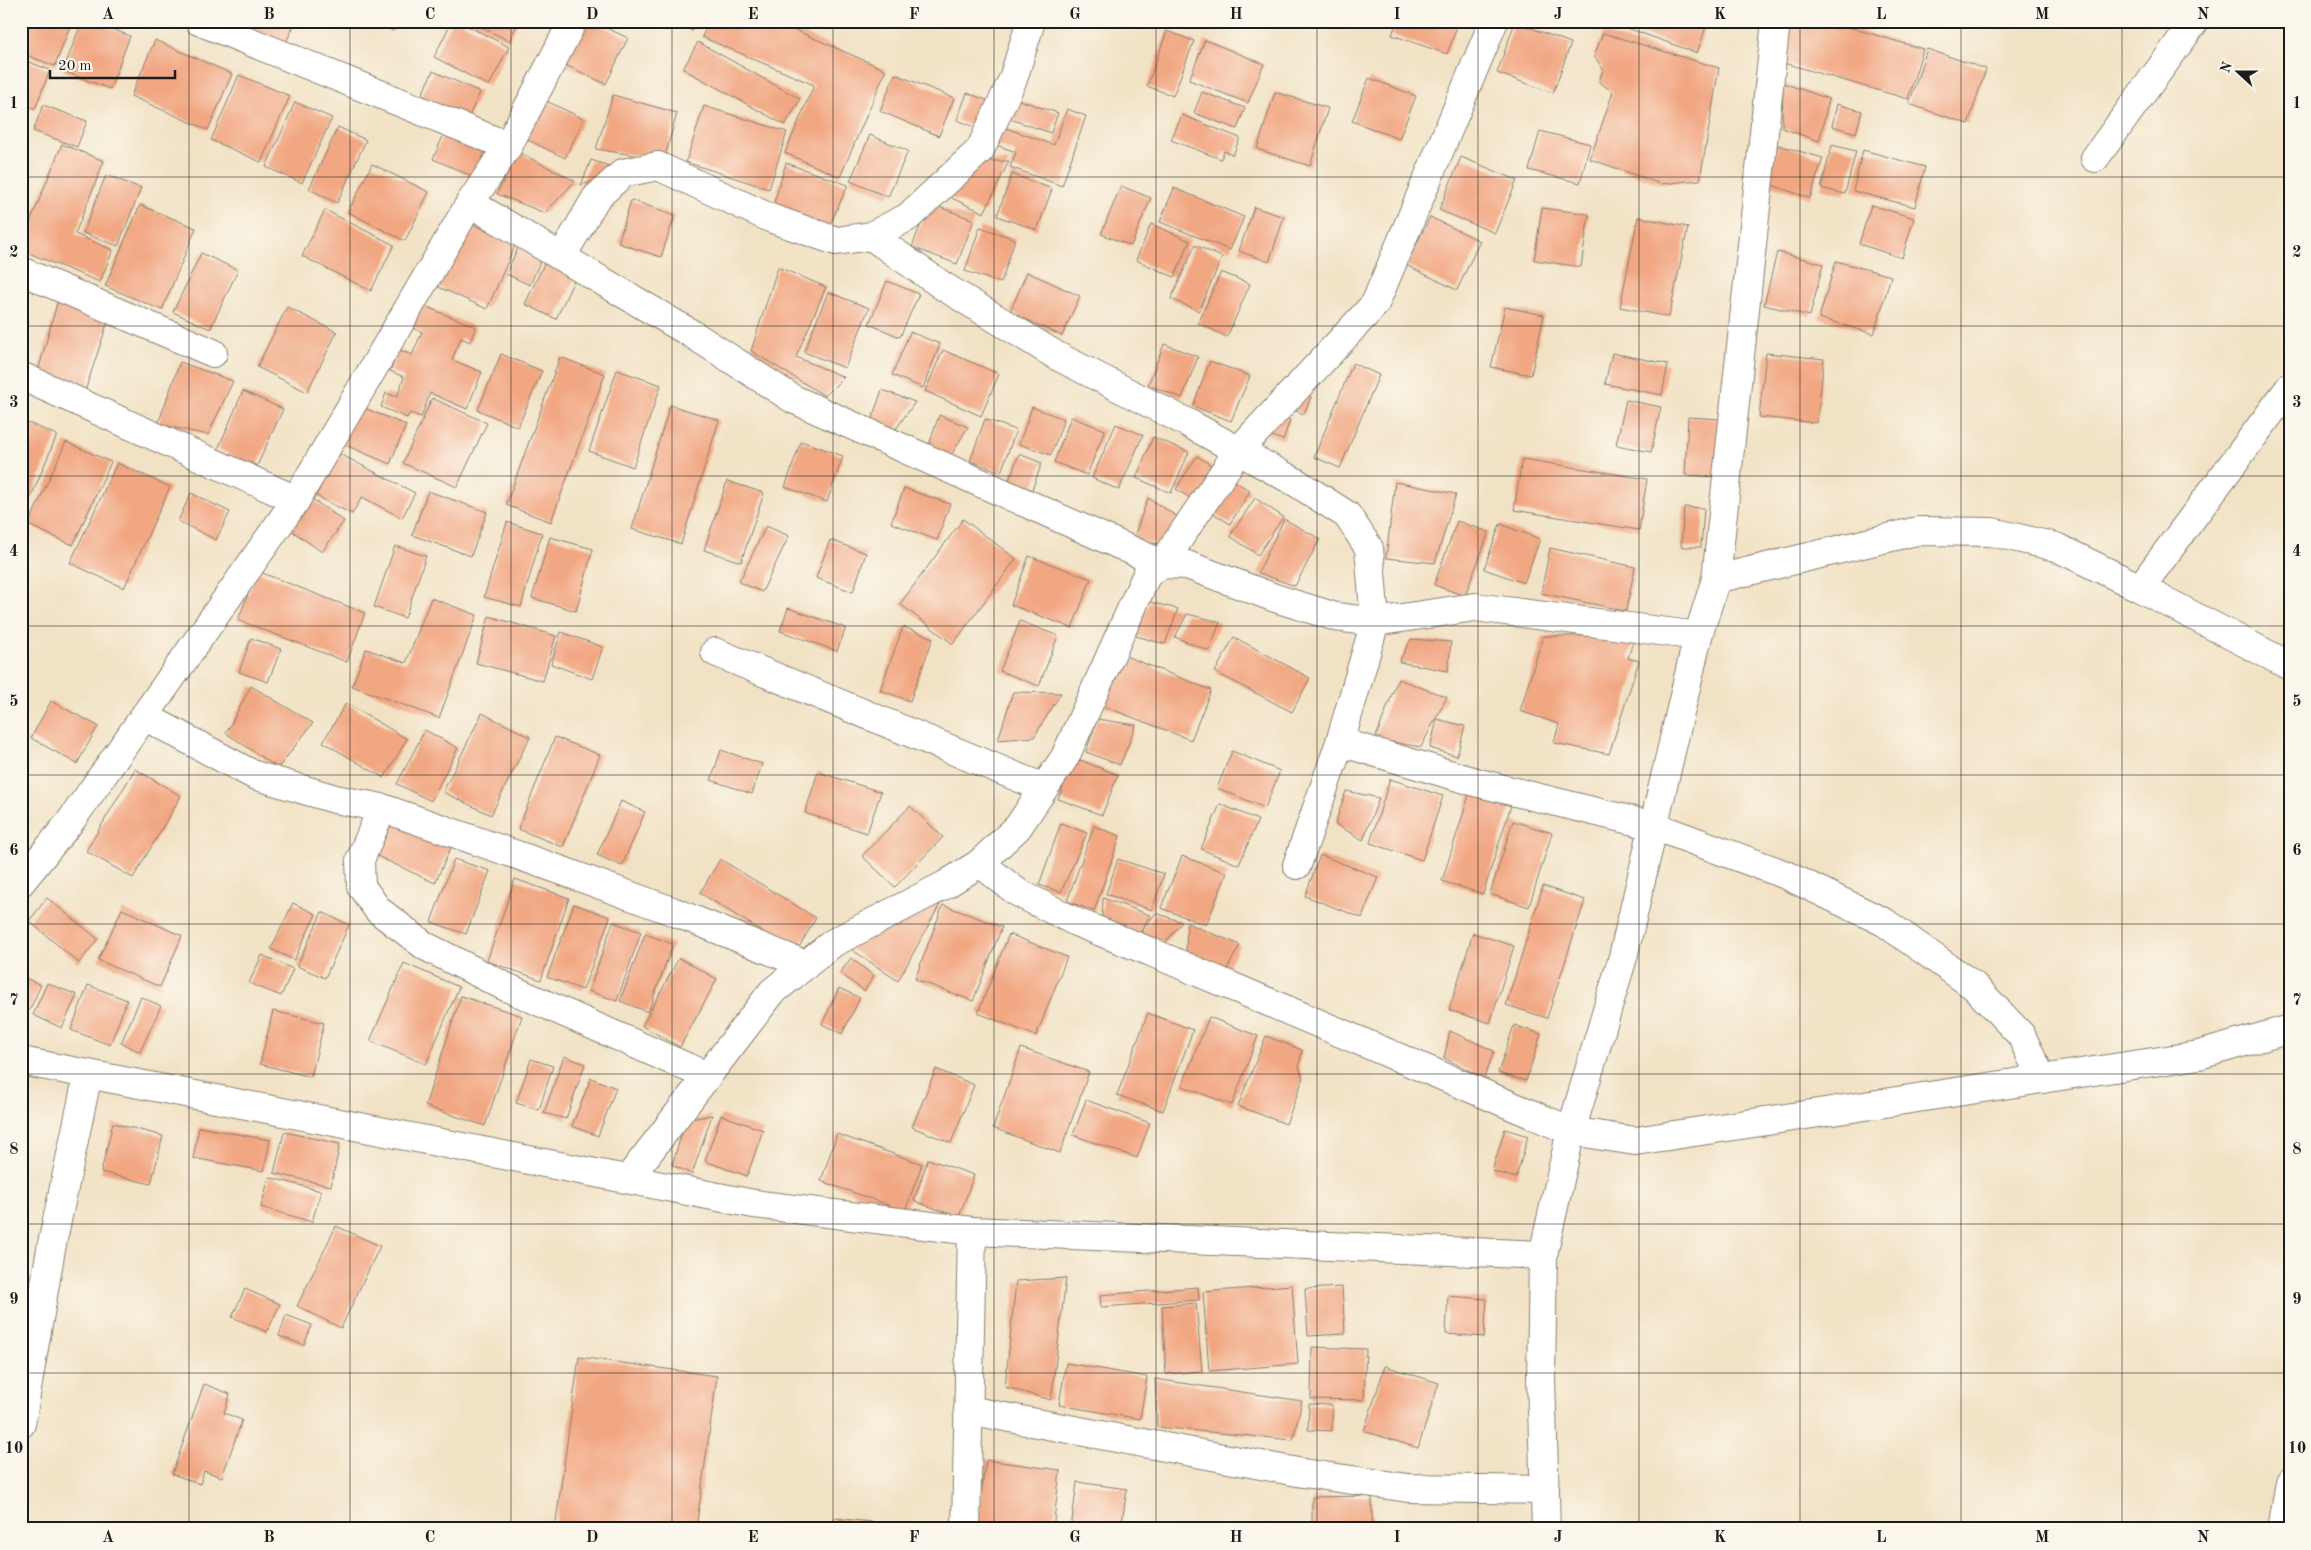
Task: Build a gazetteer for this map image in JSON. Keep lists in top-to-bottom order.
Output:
{
  "scale_bar": "20 m",
  "north": "left",
  "grid": {
    "columns": [
      "A",
      "B",
      "C",
      "D",
      "E",
      "F",
      "G",
      "H",
      "I",
      "J",
      "K",
      "L",
      "M",
      "N"
    ],
    "rows": [
      "1",
      "2",
      "3",
      "4",
      "5",
      "6",
      "7",
      "8",
      "9",
      "10"
    ]
  }
}
